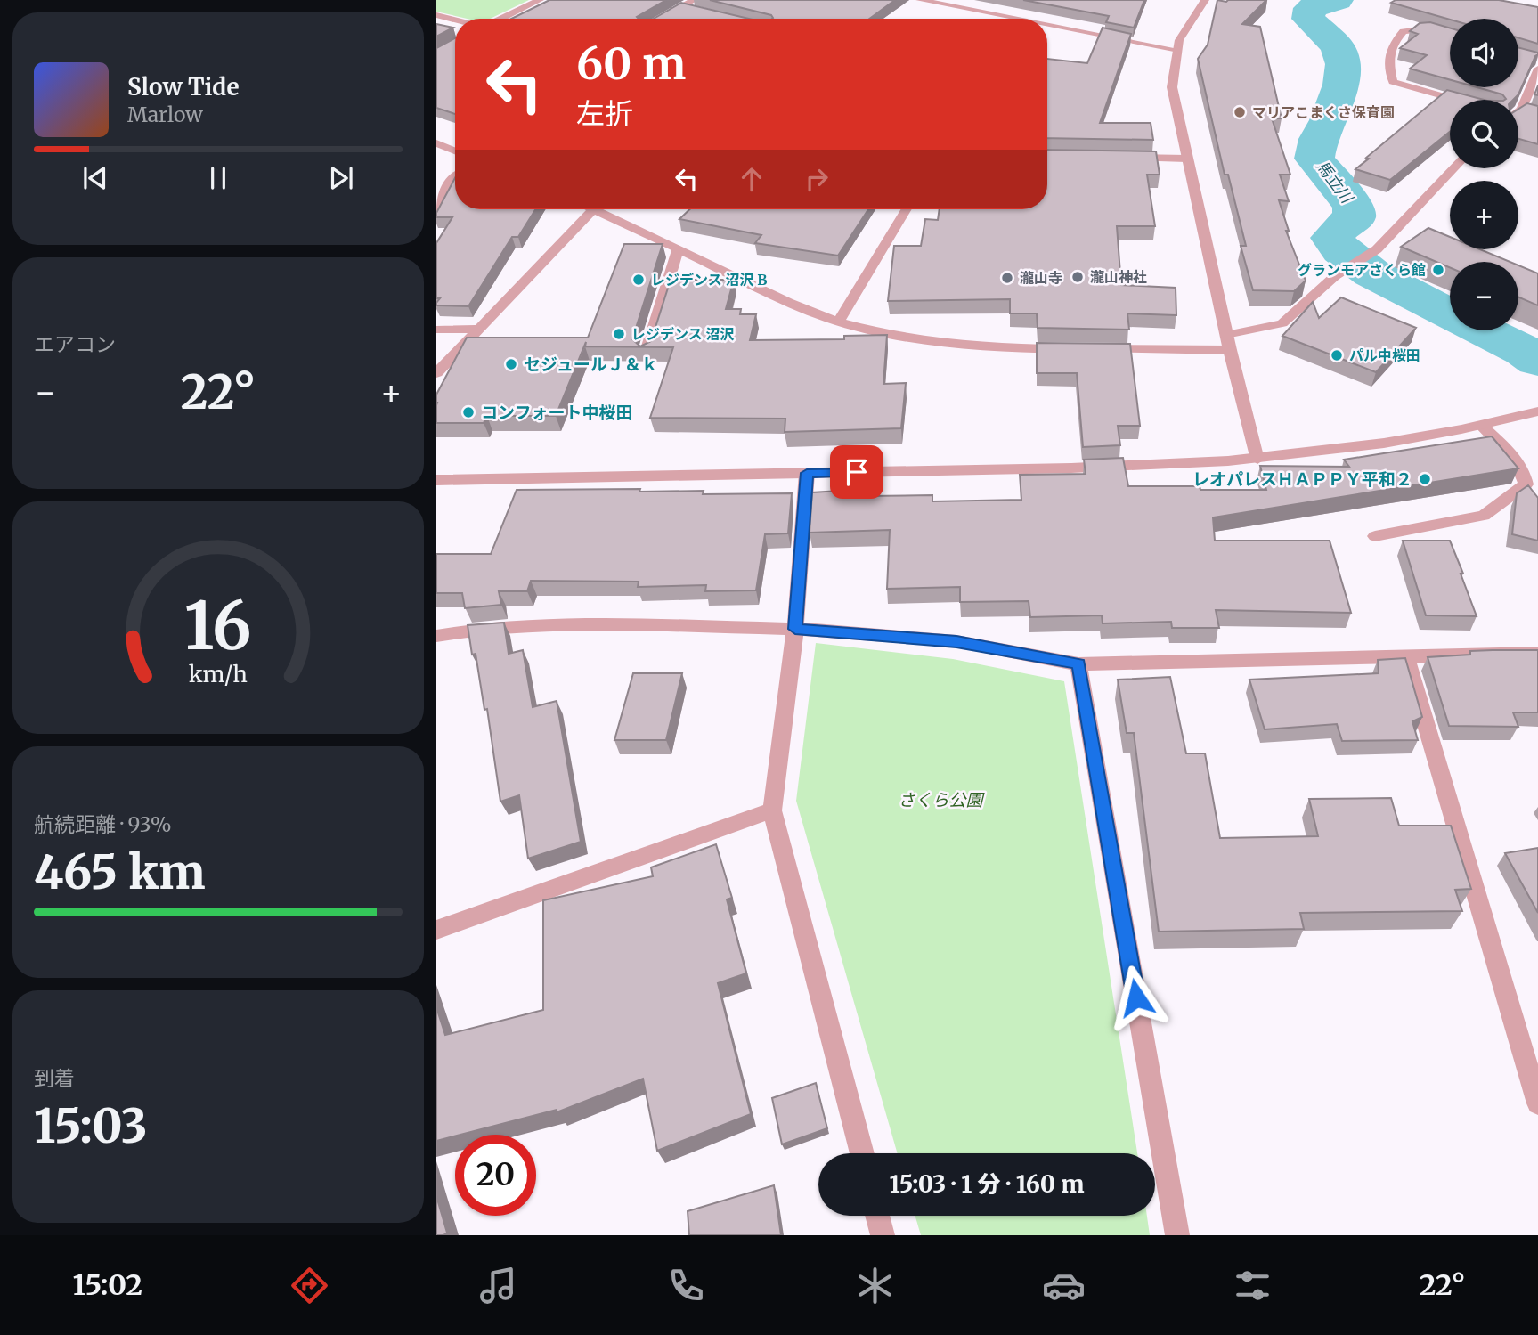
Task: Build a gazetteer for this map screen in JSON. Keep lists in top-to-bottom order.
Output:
{
  "water": ["馬立川"],
  "parks": ["さくら公園"],
  "places": [
    "マリアこまくさ保育園",
    "グランモアさくら館",
    "瀧山神社",
    "瀧山寺",
    "レジデンス 沼沢 B",
    "レジデンス 沼沢",
    "パル中桜田",
    "セジュールＪ＆ｋ",
    "コンフォート中桜田",
    "レオパレスＨＡＰＰＹ平和２"
  ],
  "page": {
    "map_buttons": ["+", "−"],
    "turn": ["60 m", "左折"],
    "song": ["Slow Tide", "Marlow"],
    "tile": [
      "エアコン",
      ["航続距離 · 93%", "465 km"],
      ["到着", "15:03"]
    ],
    "heat": ["−", "22°", "+"],
    "limit": "20",
    "trip": "15:03 · 1 分 · 160 m",
    "tabs": ["15:02", "22°"],
    "gauge": ["16", "km/h"]
  }
}
